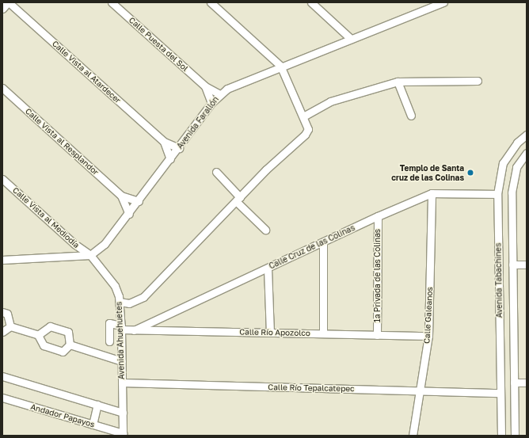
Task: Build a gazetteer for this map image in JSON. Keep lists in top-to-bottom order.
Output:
{
  "streets": {
    "street": [
      "Calle Puesta del Sol",
      "Calle Vista al Atardecer",
      "Avenida Farallón",
      "Calle Vista al Resplandor",
      "Calle Vista al Mediodía",
      "Calle Cruz de las Colinas",
      "1ª Privada de las Colinas",
      "Avenida Tabachines",
      "Calle Galeanos",
      "Calle Río Apozolco",
      "Avenida Ahuehuetes",
      "Calle Río Tepalcatepec",
      "Andador Papayos"
    ]
  },
  "crossings": [
    ["Calle Puesta del Sol", "Avenida Farallón"],
    ["Calle Vista al Atardecer", "Avenida Farallón"],
    ["Avenida Farallón", "Calle Vista al Resplandor"],
    ["Avenida Farallón", "Calle Vista al Mediodía"],
    ["Avenida Farallón", "Avenida Ahuehuetes"],
    ["Calle Vista al Mediodía", "Avenida Ahuehuetes"],
    ["Calle Cruz de las Colinas", "1ª Privada de las Colinas"],
    ["Calle Cruz de las Colinas", "Avenida Tabachines"],
    ["Calle Cruz de las Colinas", "Calle Galeanos"],
    ["Calle Cruz de las Colinas", "Calle Río Apozolco"],
    ["1ª Privada de las Colinas", "Calle Río Apozolco"],
    ["Avenida Tabachines", "Calle Río Tepalcatepec"],
    ["Calle Galeanos", "Calle Río Apozolco"],
    ["Calle Galeanos", "Calle Río Tepalcatepec"],
    ["Calle Río Apozolco", "Avenida Ahuehuetes"],
    ["Avenida Ahuehuetes", "Calle Río Tepalcatepec"],
    ["Avenida Ahuehuetes", "Andador Papayos"]
  ],
  "places": ["Templo de Santa cruz de las Colinas"]
}
